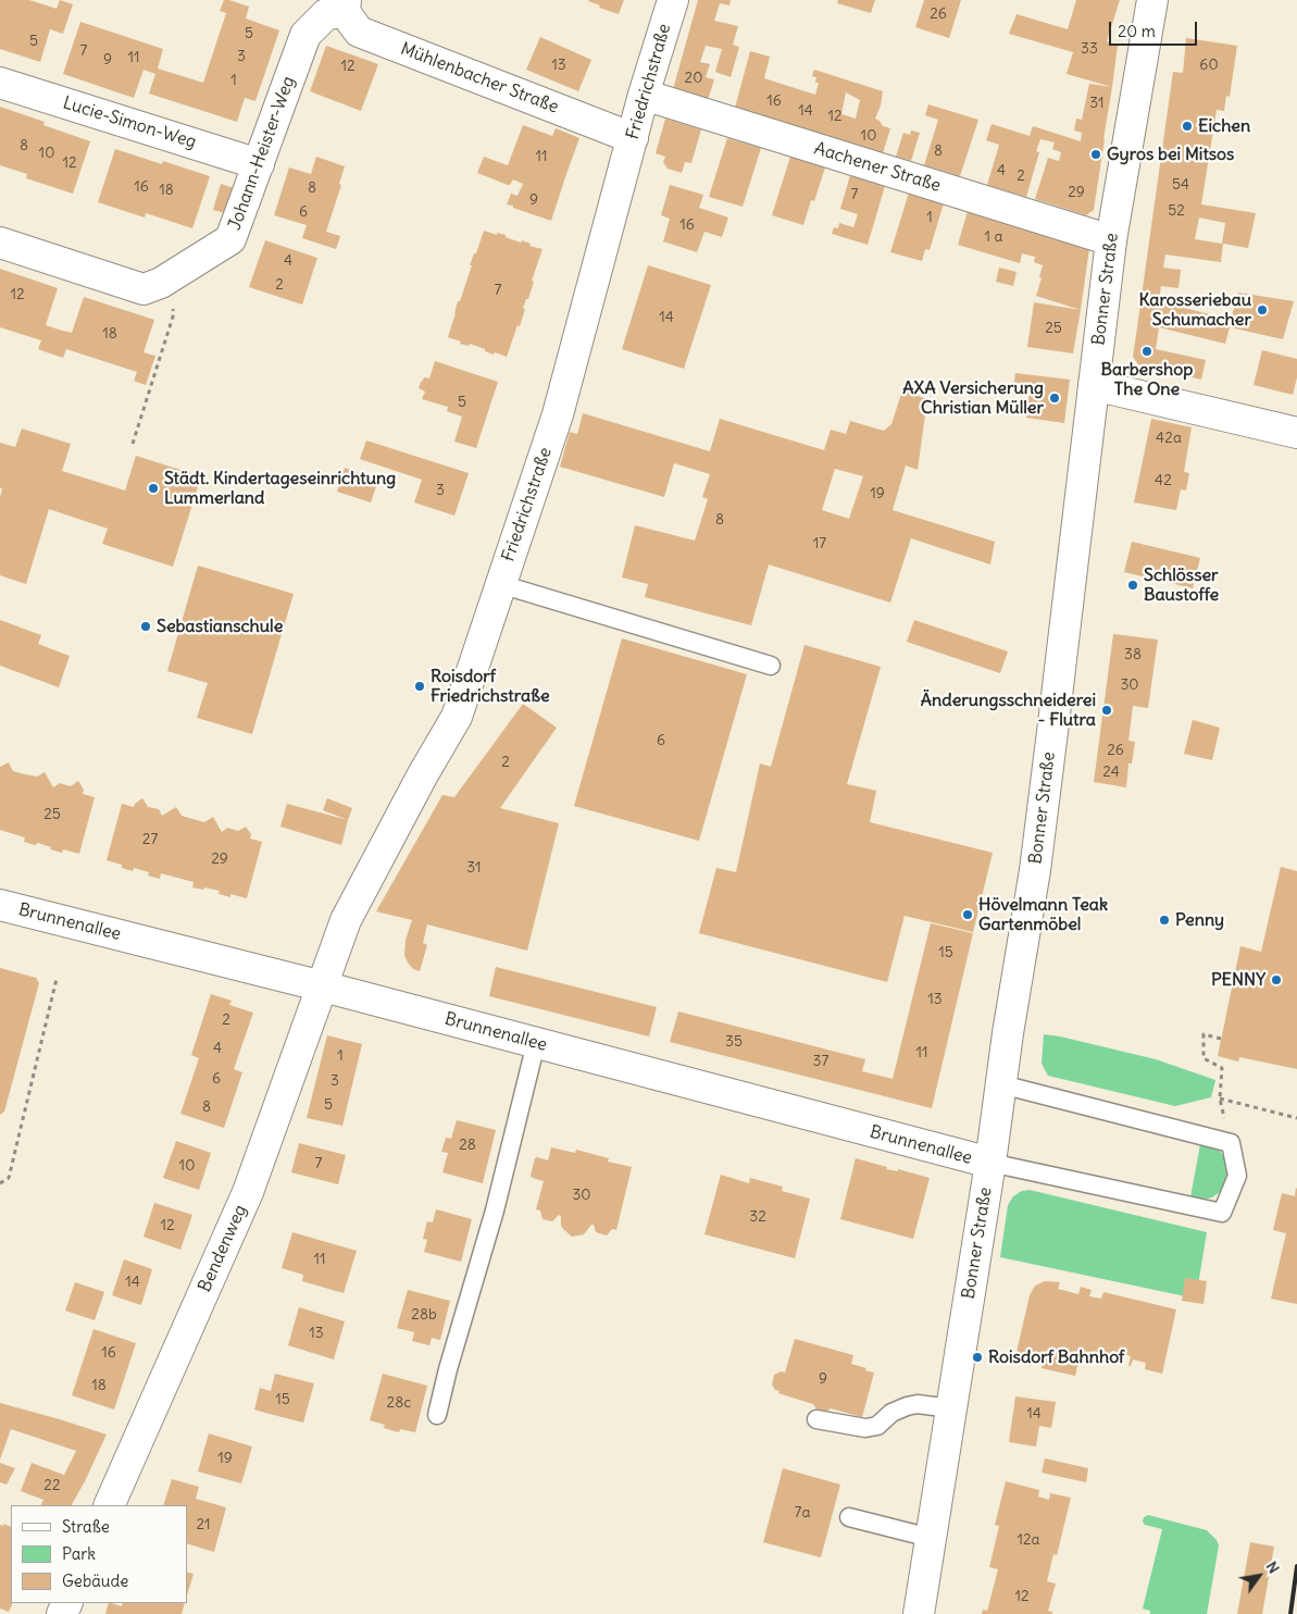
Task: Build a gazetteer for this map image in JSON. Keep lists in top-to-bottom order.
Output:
{
  "streets": {
    "street": [
      "Mühlenbacher Straße",
      "Friedrichstraße",
      "Lucie-Simon-Weg",
      "Johann-Heister-Weg",
      "Aachener Straße",
      "Bonner Straße",
      "Brunnenallee",
      "Bendenweg"
    ]
  },
  "crossings": [
    ["Mühlenbacher Straße", "Friedrichstraße"],
    ["Mühlenbacher Straße", "Johann-Heister-Weg"],
    ["Friedrichstraße", "Aachener Straße"],
    ["Friedrichstraße", "Brunnenallee"],
    ["Friedrichstraße", "Bendenweg"],
    ["Lucie-Simon-Weg", "Johann-Heister-Weg"],
    ["Aachener Straße", "Bonner Straße"],
    ["Bonner Straße", "Brunnenallee"],
    ["Brunnenallee", "Bendenweg"]
  ],
  "places": [
    "Eichen",
    "Gyros bei Mitsos",
    "Karosseriebau Schumacher",
    "Barbershop The One",
    "AXA Versicherung Christian Müller",
    "Städt. Kindertageseinrichtung Lummerland",
    "Schlösser Baustoffe",
    "Sebastianschule",
    "Roisdorf Friedrichstraße",
    "Änderungsschneiderei - Flutra",
    "Hövelmann Teak Gartenmöbel",
    "Penny",
    "PENNY",
    "Roisdorf Bahnhof"
  ],
  "house_numbers": [
    "26",
    "5",
    "5",
    "33",
    "7",
    "3",
    "11",
    "9",
    "13",
    "60",
    "12",
    "20",
    "1",
    "16",
    "31",
    "14",
    "12",
    "10",
    "8",
    "8",
    "10",
    "11",
    "12",
    "4",
    "2",
    "54",
    "16",
    "8",
    "18",
    "29",
    "7",
    "9",
    "52",
    "6",
    "1",
    "16",
    "1 a",
    "4",
    "2",
    "7",
    "12",
    "14",
    "25",
    "18",
    "5",
    "42a",
    "42",
    "3",
    "19",
    "8",
    "17",
    "38",
    "30",
    "6",
    "26",
    "2",
    "24",
    "25",
    "27",
    "29",
    "31",
    "15",
    "13",
    "2",
    "35",
    "4",
    "11",
    "1",
    "37",
    "6",
    "3",
    "5",
    "8",
    "28",
    "7",
    "10",
    "30",
    "32",
    "12",
    "11",
    "14",
    "28b",
    "13",
    "16",
    "9",
    "18",
    "15",
    "28c",
    "14",
    "19",
    "22",
    "7a",
    "21",
    "12a",
    "12"
  ],
  "legend": ["Straße", "Park", "Gebäude"],
  "scale_bar": "20 m",
  "north": "top right"
}
